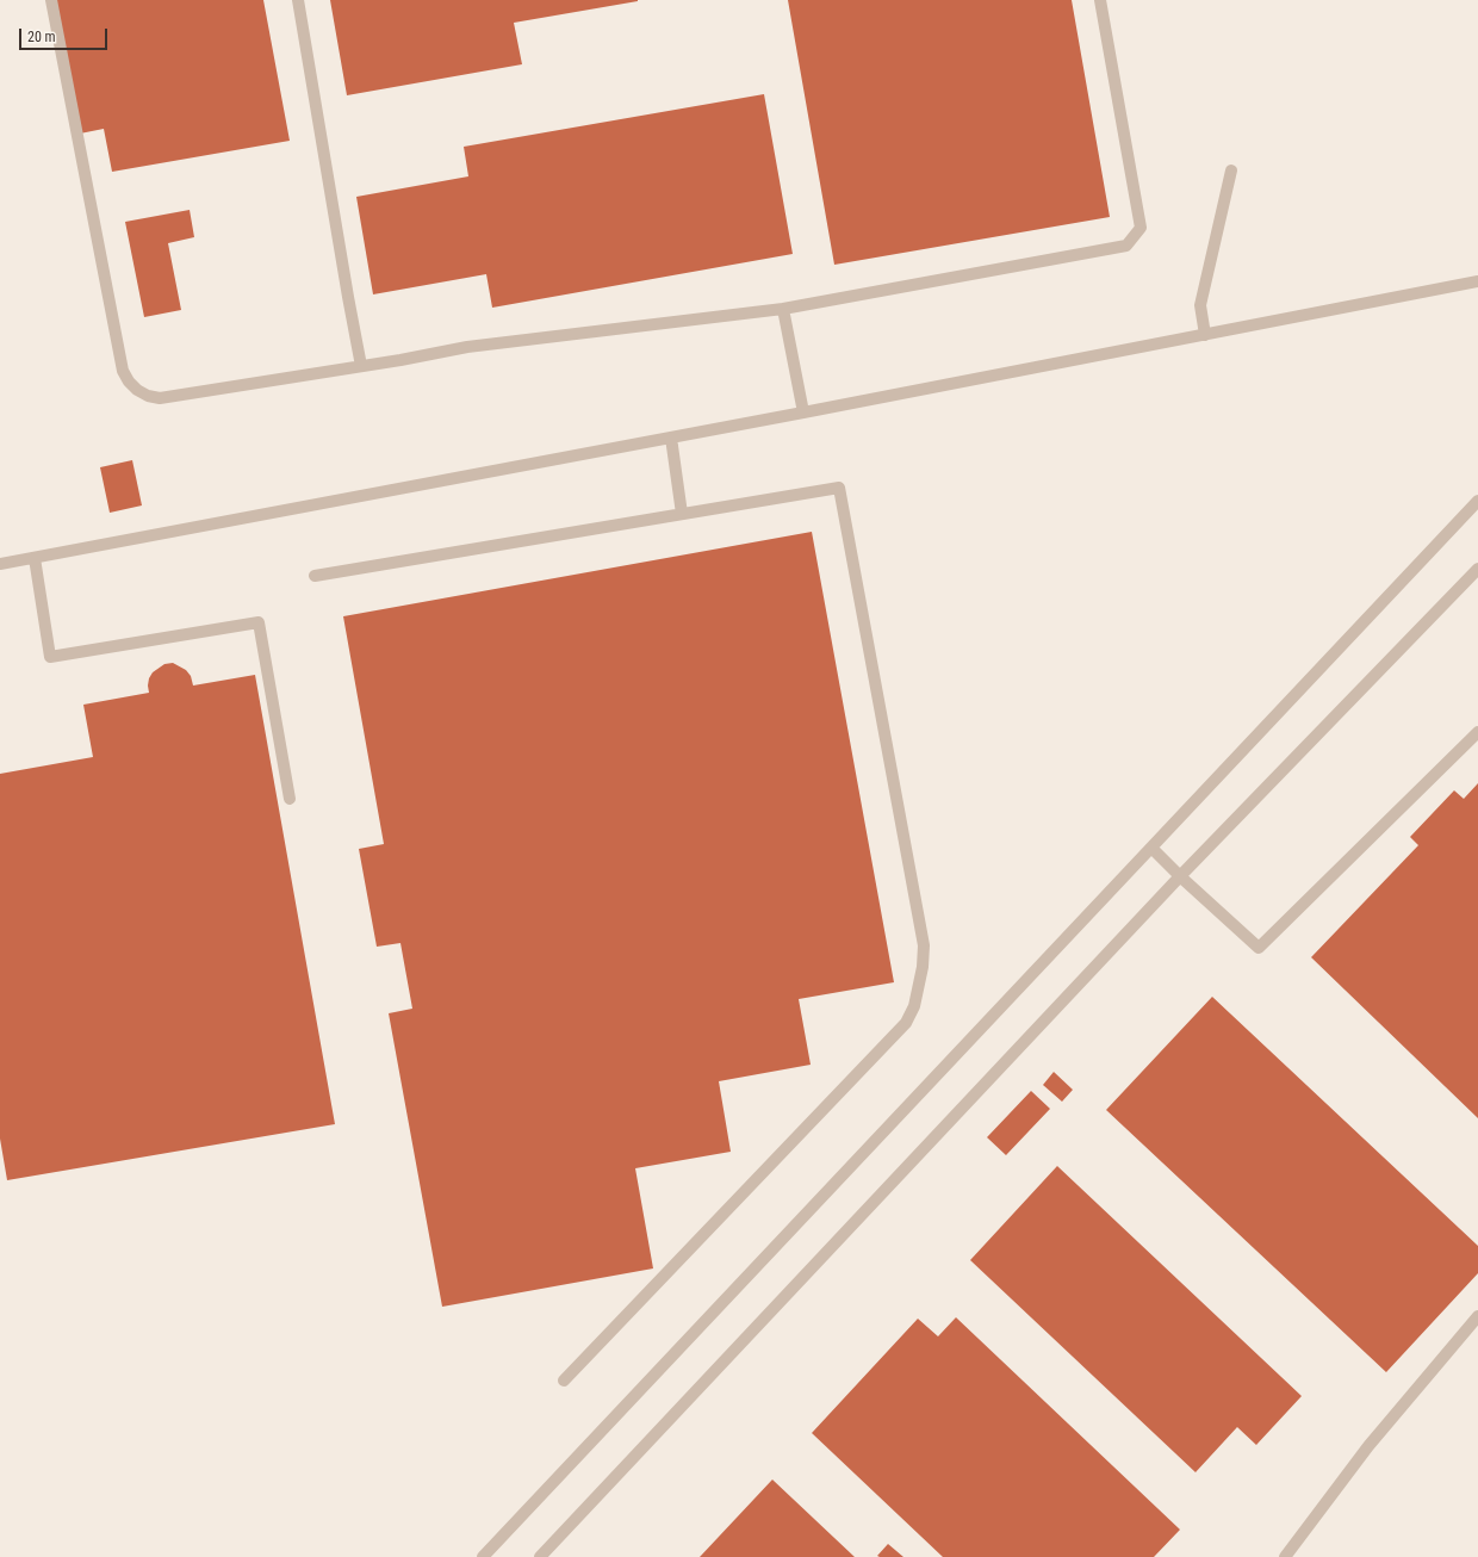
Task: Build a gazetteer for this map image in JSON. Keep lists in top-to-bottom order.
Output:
{
  "scale_bar": "20 m"
}
